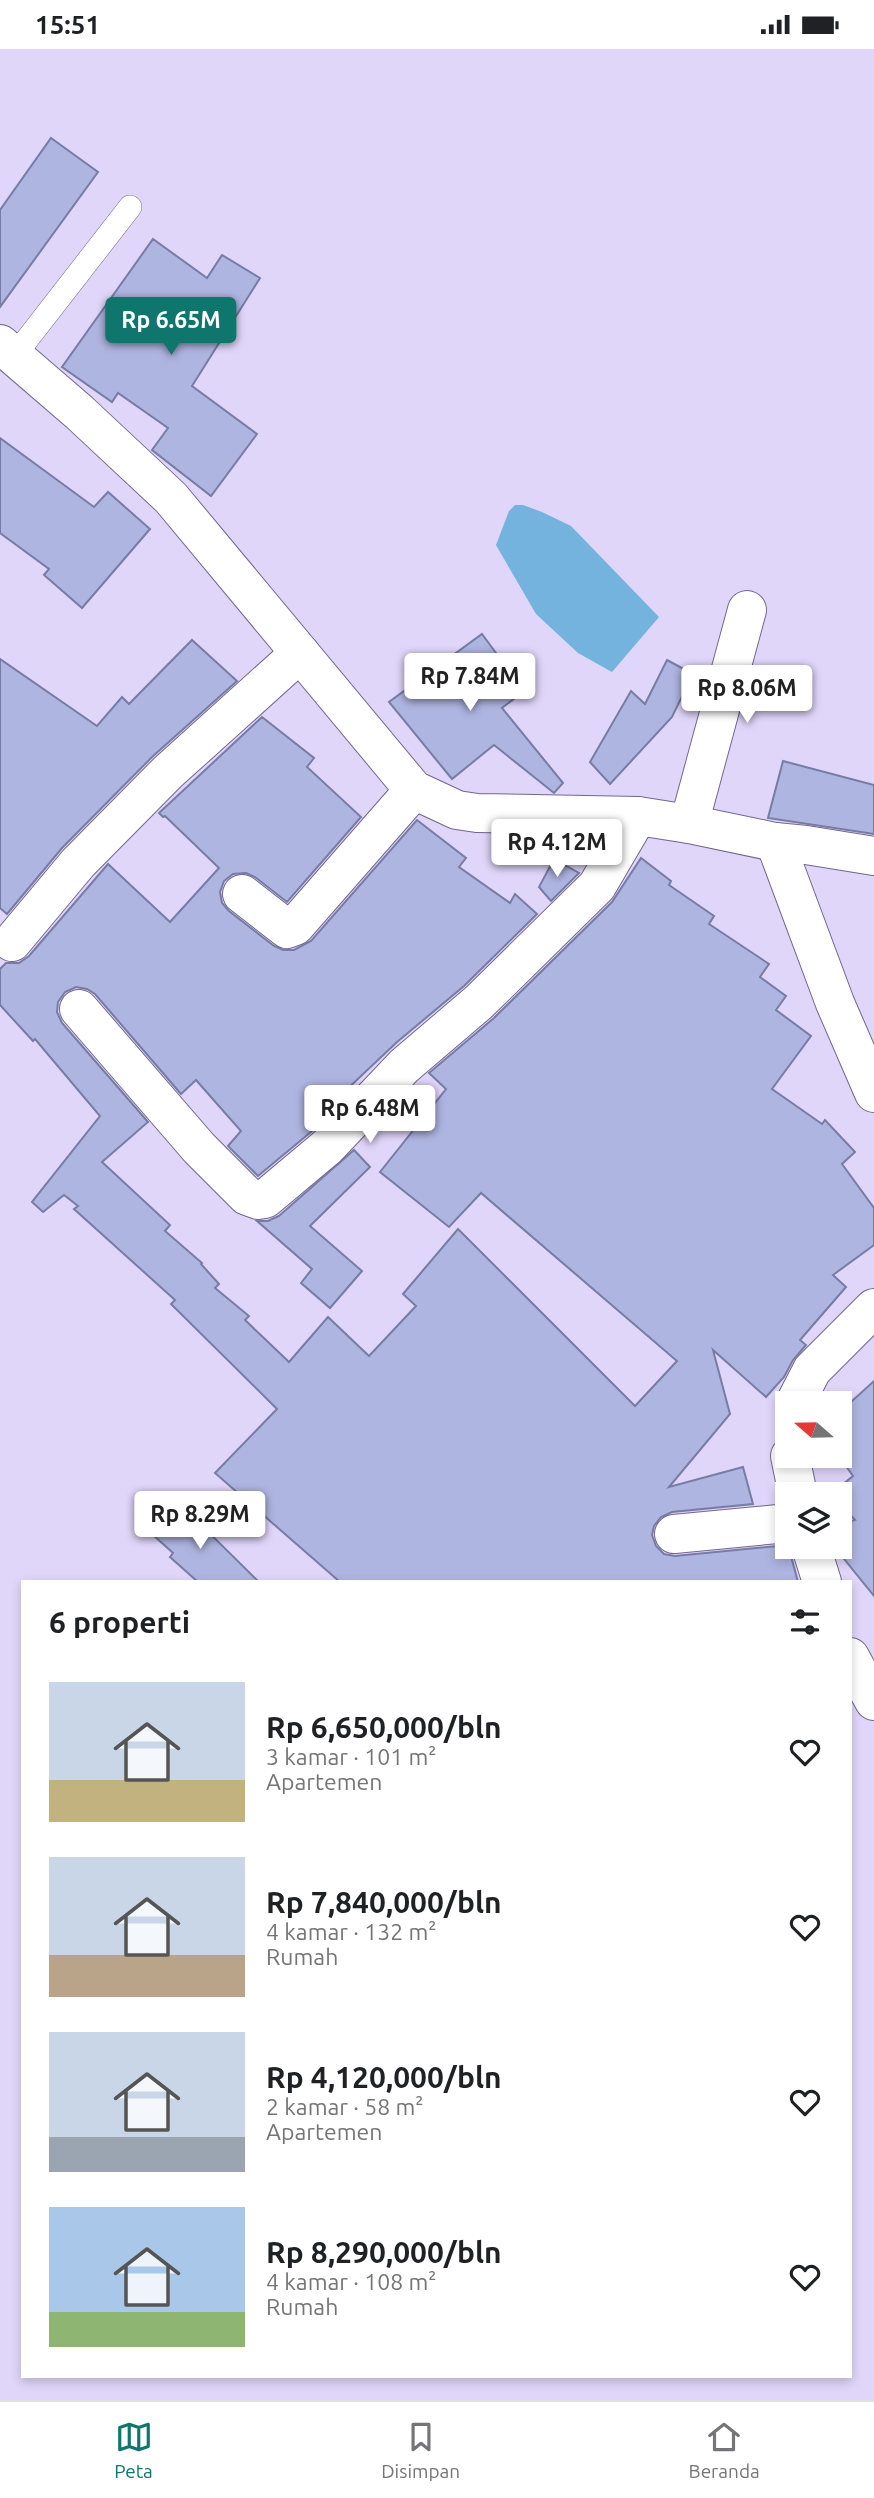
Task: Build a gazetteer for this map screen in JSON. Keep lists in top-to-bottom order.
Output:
{
  "north": "left",
  "page": {
    "status": "15:51",
    "price": [
      "Rp 6.65M",
      "Rp 7.84M",
      "Rp 8.06M",
      "Rp 4.12M",
      "Rp 6.48M",
      "Rp 8.29M"
    ],
    "heading": "6 properti",
    "list": [
      {
        "name": "Rp 6,650,000/bln",
        "note": "3 kamar · 101 m² · Apartemen"
      },
      {
        "name": "Rp 7,840,000/bln",
        "note": "4 kamar · 132 m² · Rumah"
      },
      {
        "name": "Rp 4,120,000/bln",
        "note": "2 kamar · 58 m² · Apartemen"
      },
      {
        "name": "Rp 8,290,000/bln",
        "note": "4 kamar · 108 m² · Rumah"
      }
    ],
    "tabs": ["Peta", "Disimpan", "Beranda"]
  }
}
